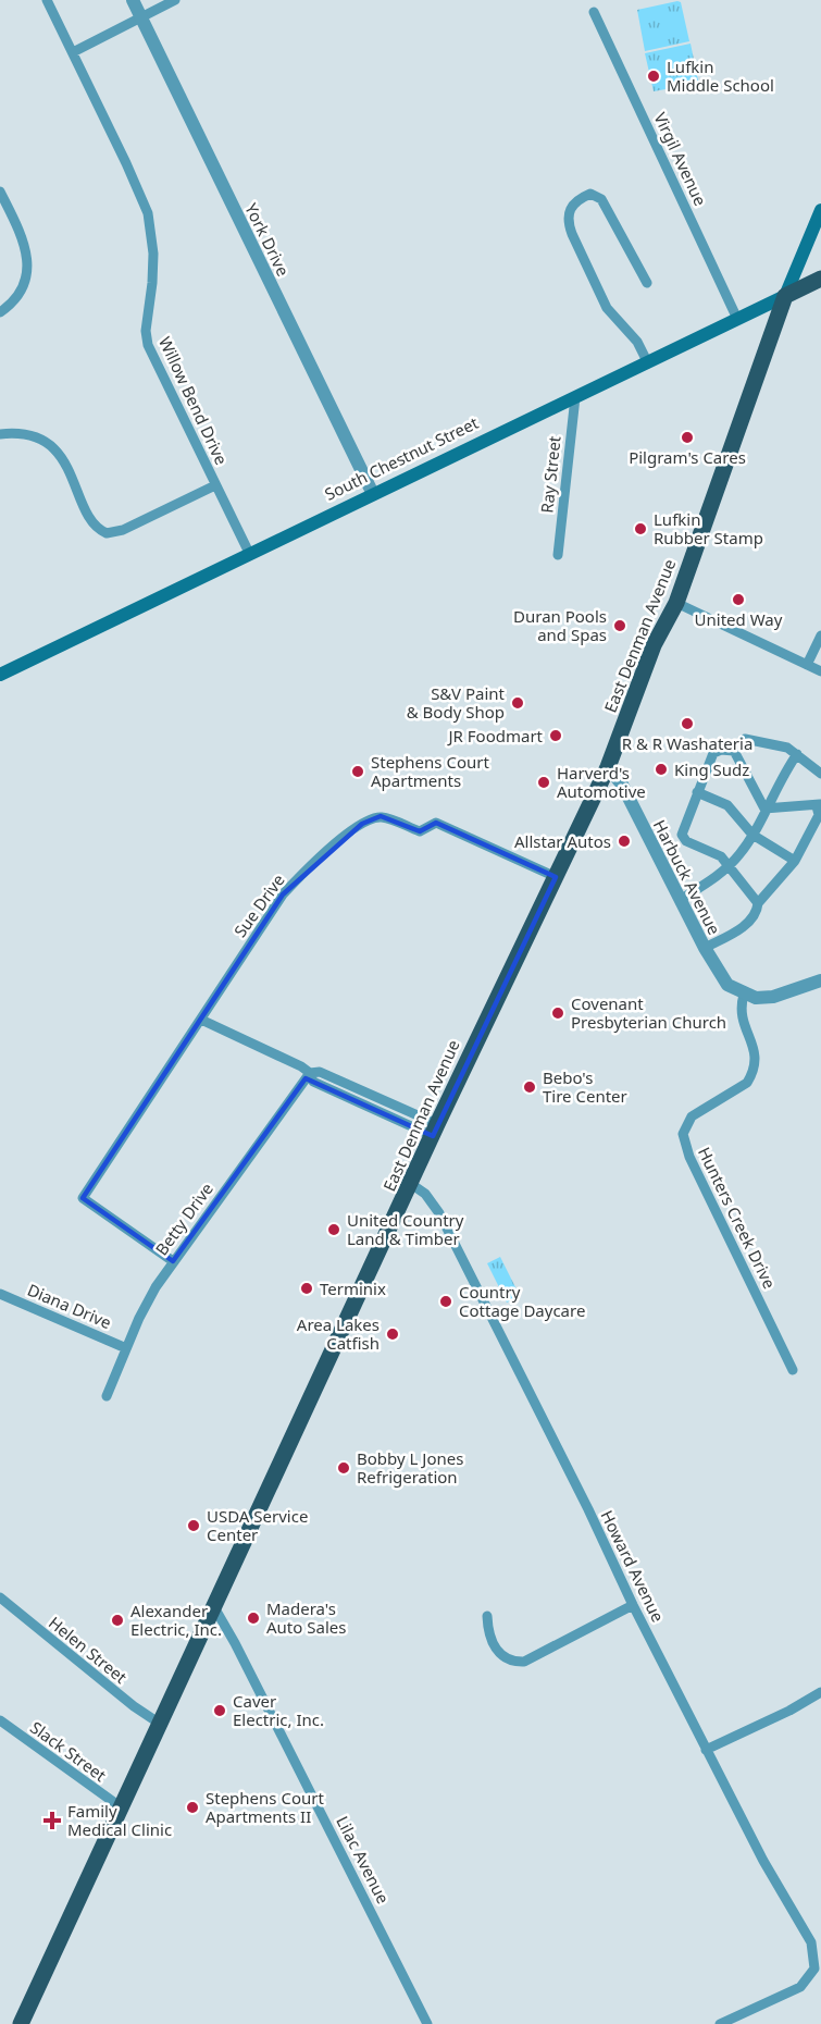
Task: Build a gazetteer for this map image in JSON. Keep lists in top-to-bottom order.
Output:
{
  "streets": {
    "main road": ["South Chestnut Street", "East Denman Avenue"],
    "street": [
      "Virgil Avenue",
      "York Drive",
      "Willow Bend Drive",
      "Ray Street",
      "Harbuck Avenue",
      "Sue Drive",
      "Hunters Creek Drive",
      "Betty Drive",
      "Diana Drive",
      "Howard Avenue",
      "Helen Street",
      "Slack Street",
      "Lilac Avenue"
    ]
  },
  "crossings": [
    ["Virgil Avenue", "South Chestnut Street"],
    ["York Drive", "South Chestnut Street"],
    ["Willow Bend Drive", "South Chestnut Street"],
    ["South Chestnut Street", "Ray Street"],
    ["South Chestnut Street", "East Denman Avenue"],
    ["East Denman Avenue", "Harbuck Avenue"],
    ["East Denman Avenue", "Sue Drive"],
    ["East Denman Avenue", "Howard Avenue"],
    ["East Denman Avenue", "Helen Street"],
    ["East Denman Avenue", "Slack Street"],
    ["East Denman Avenue", "Lilac Avenue"],
    ["Harbuck Avenue", "Hunters Creek Drive"],
    ["Sue Drive", "Betty Drive"],
    ["Betty Drive", "Diana Drive"]
  ],
  "places": {
    "other": [
      "Lufkin Middle School",
      "Pilgram's Cares",
      "Lufkin Rubber Stamp",
      "United Way",
      "Duran Pools and Spas",
      "S&V Paint & Body Shop",
      "R & R Washateria",
      "JR Foodmart",
      "King Sudz",
      "Stephens Court Apartments",
      "Harverd's Automotive",
      "Allstar Autos",
      "Covenant Presbyterian Church",
      "Bebo's Tire Center",
      "United Country Land & Timber",
      "Terminix",
      "Country Cottage Daycare",
      "Area Lakes Catfish",
      "Bobby L Jones Refrigeration",
      "USDA Service Center",
      "Madera's Auto Sales",
      "Alexander Electric, Inc.",
      "Caver Electric, Inc.",
      "Stephens Court Apartments II"
    ],
    "health": ["Family Medical Clinic"]
  }
}
